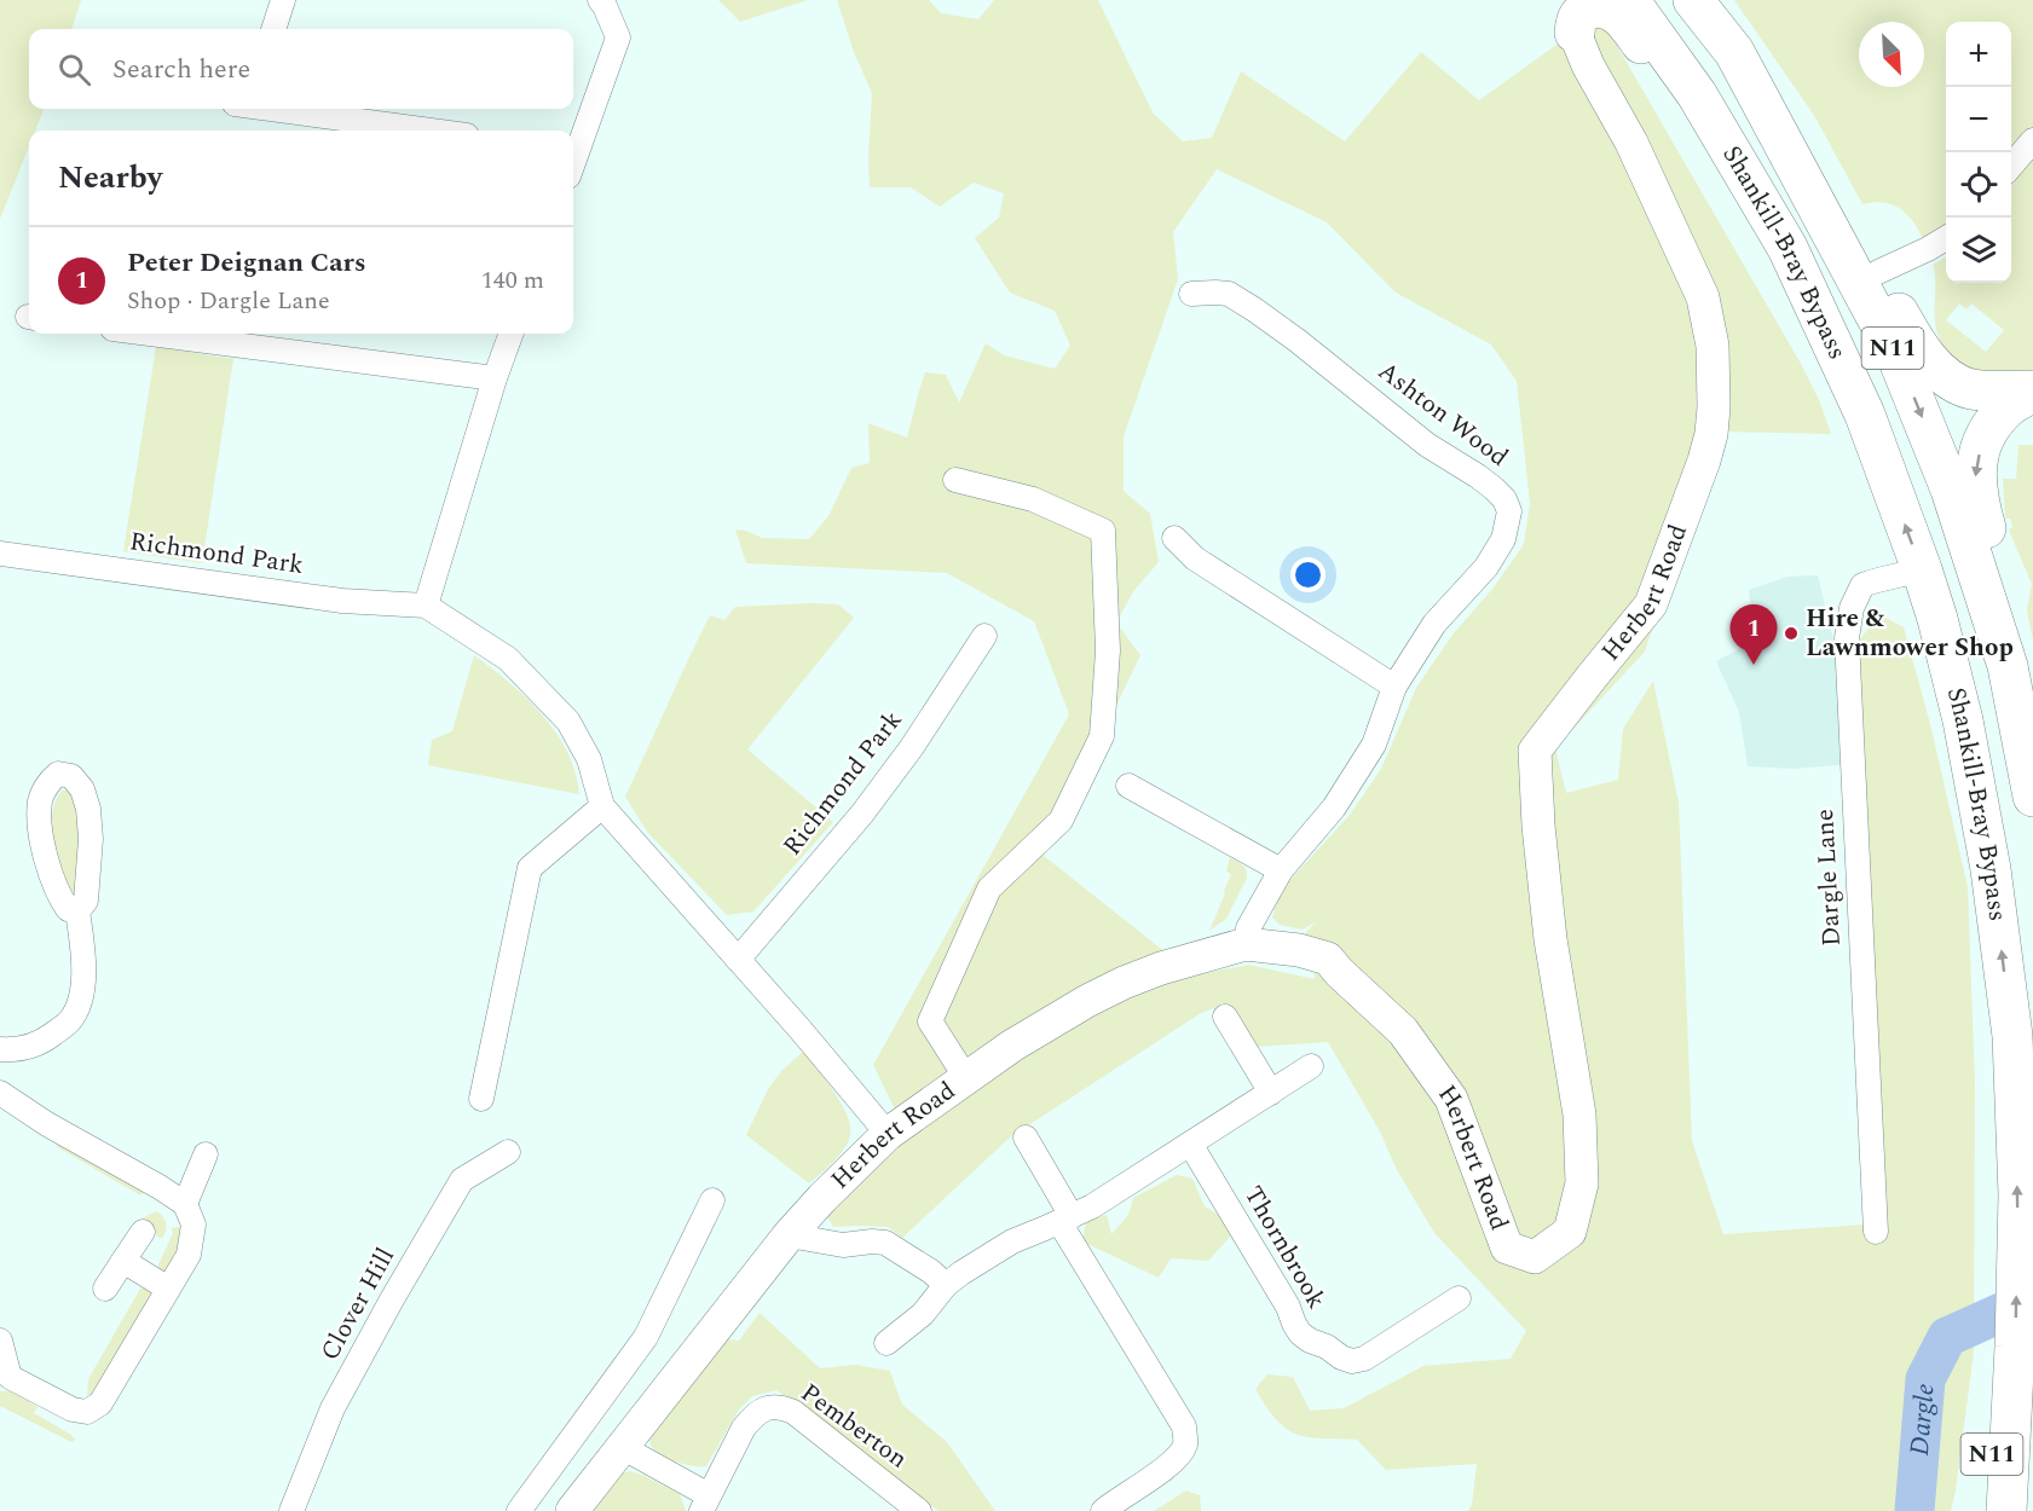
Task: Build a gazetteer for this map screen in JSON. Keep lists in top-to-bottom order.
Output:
{
  "streets": {
    "highway": ["Shankill-Bray Bypass", "N11"],
    "street": [
      "Ashton Wood",
      "Richmond Park",
      "Herbert Road",
      "Dargle Lane",
      "Thornbrook",
      "Clover Hill",
      "Pemberton"
    ]
  },
  "crossings": [
    ["Shankill-Bray Bypass", "N11"],
    ["Shankill-Bray Bypass", "Dargle Lane"],
    ["N11", "Herbert Road"],
    ["Ashton Wood", "Herbert Road"],
    ["Richmond Park", "Herbert Road"],
    ["Herbert Road", "Pemberton"]
  ],
  "water": ["Dargle"],
  "places": ["Hire & Lawnmower Shop"],
  "north": "bottom right",
  "page": {
    "map_buttons": ["+", "−"],
    "search": "Search here",
    "heading": "Nearby",
    "list": [
      {
        "mark": "1",
        "name": "Peter Deignan Cars",
        "note": "Shop · Dargle Lane",
        "value": "140 m"
      }
    ],
    "pins": "1"
  }
}
